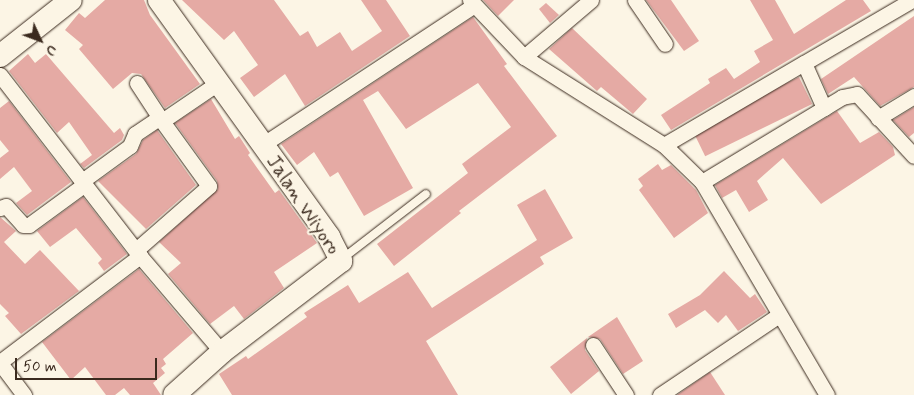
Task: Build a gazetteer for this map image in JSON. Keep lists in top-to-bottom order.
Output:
{
  "streets": {
    "street": ["Jalan Wiyoro"]
  },
  "scale_bar": "50 m",
  "north": "bottom right"
}
